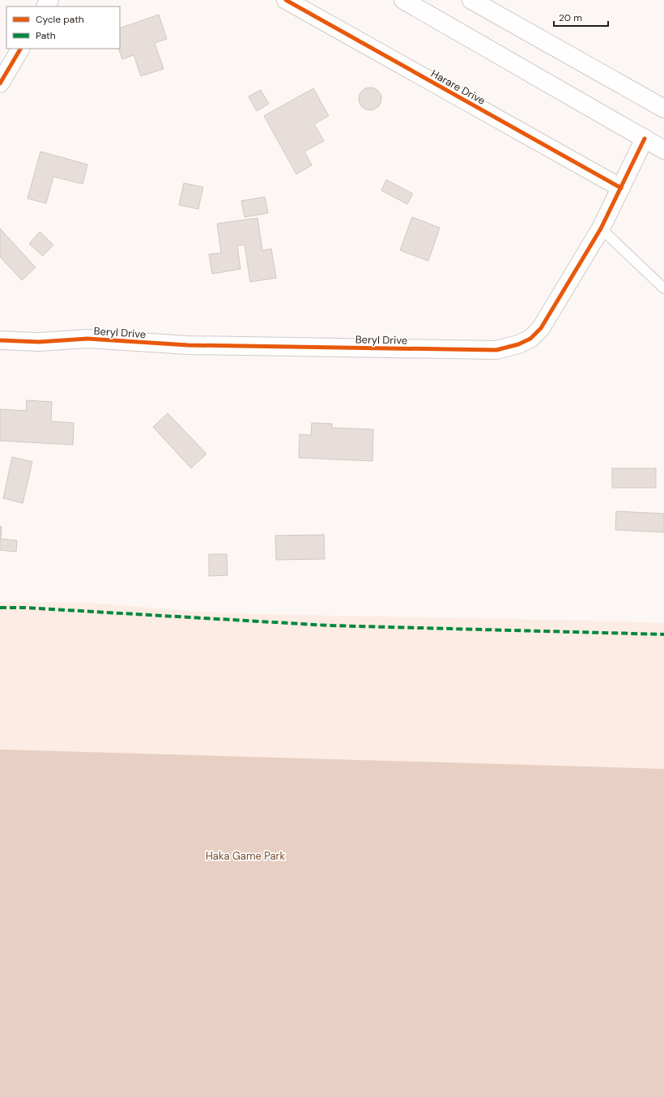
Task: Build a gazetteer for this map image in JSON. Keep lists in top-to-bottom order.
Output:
{
  "streets": {
    "street": ["Harare Drive", "Beryl Drive"]
  },
  "crossings": [
    ["Harare Drive", "Beryl Drive"]
  ],
  "parks": ["Haka Game Park"],
  "legend": ["Cycle path", "Path"],
  "scale_bar": "20 m"
}
